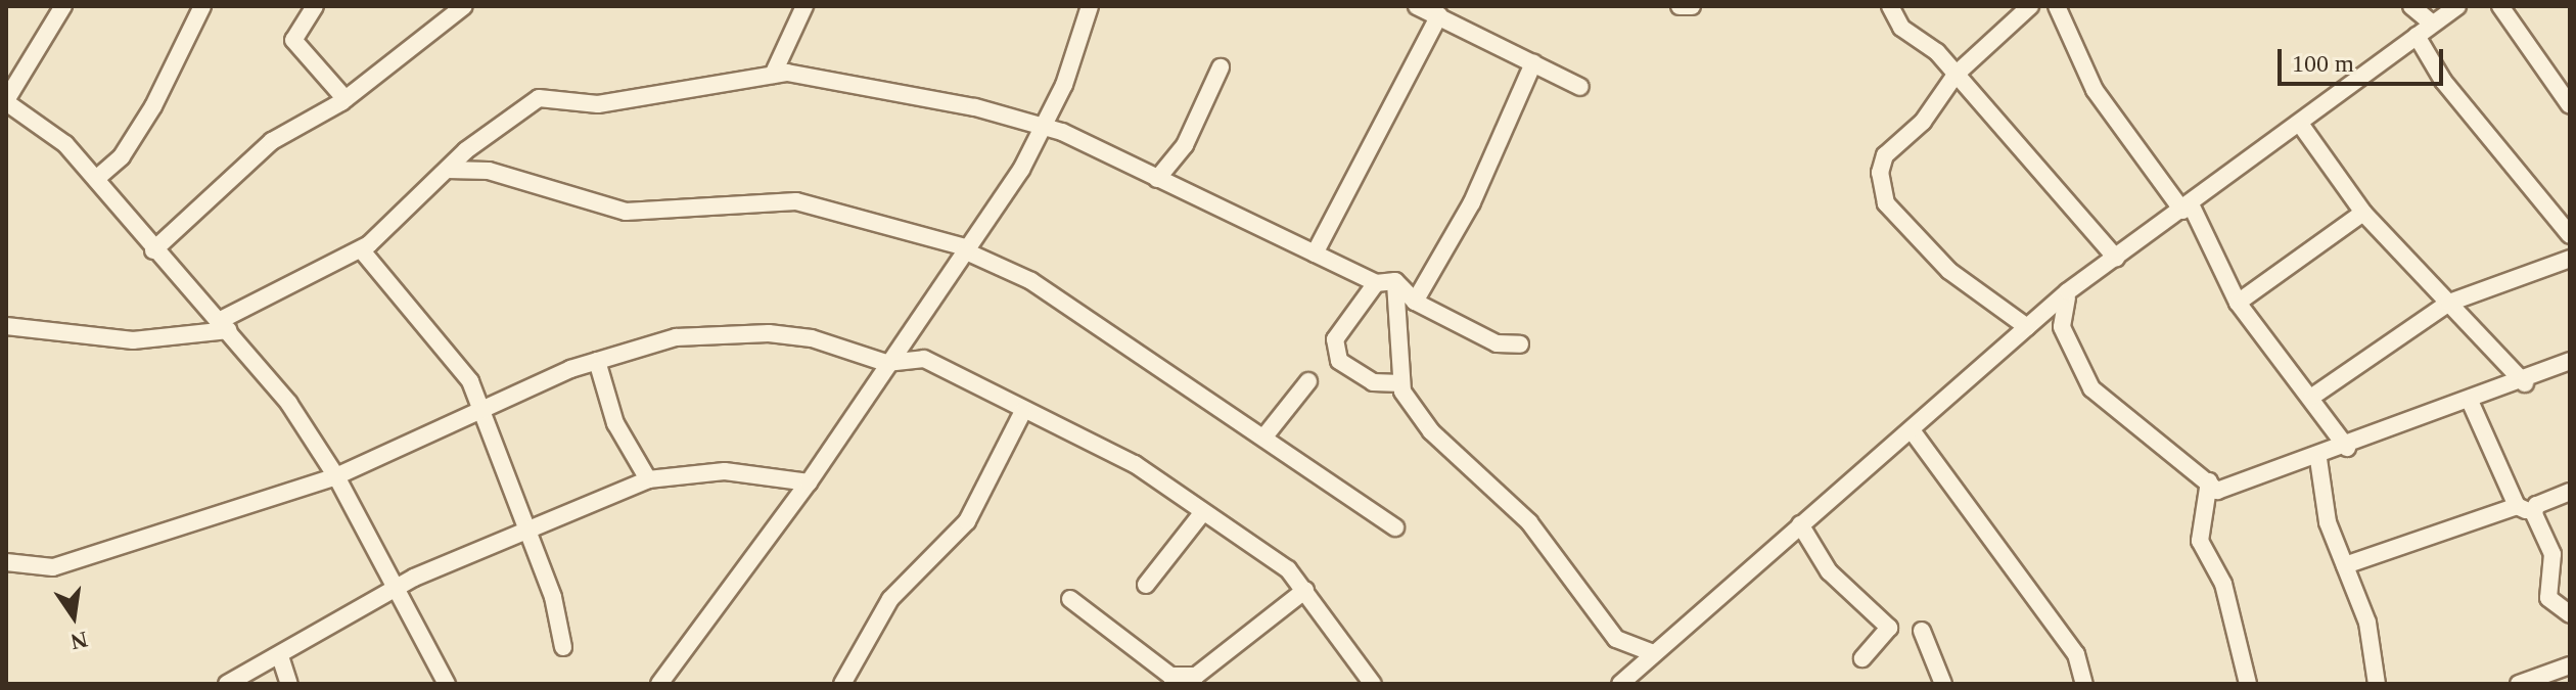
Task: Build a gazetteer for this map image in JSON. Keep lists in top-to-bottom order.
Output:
{
  "scale_bar": "100 m",
  "north": "bottom"
}
